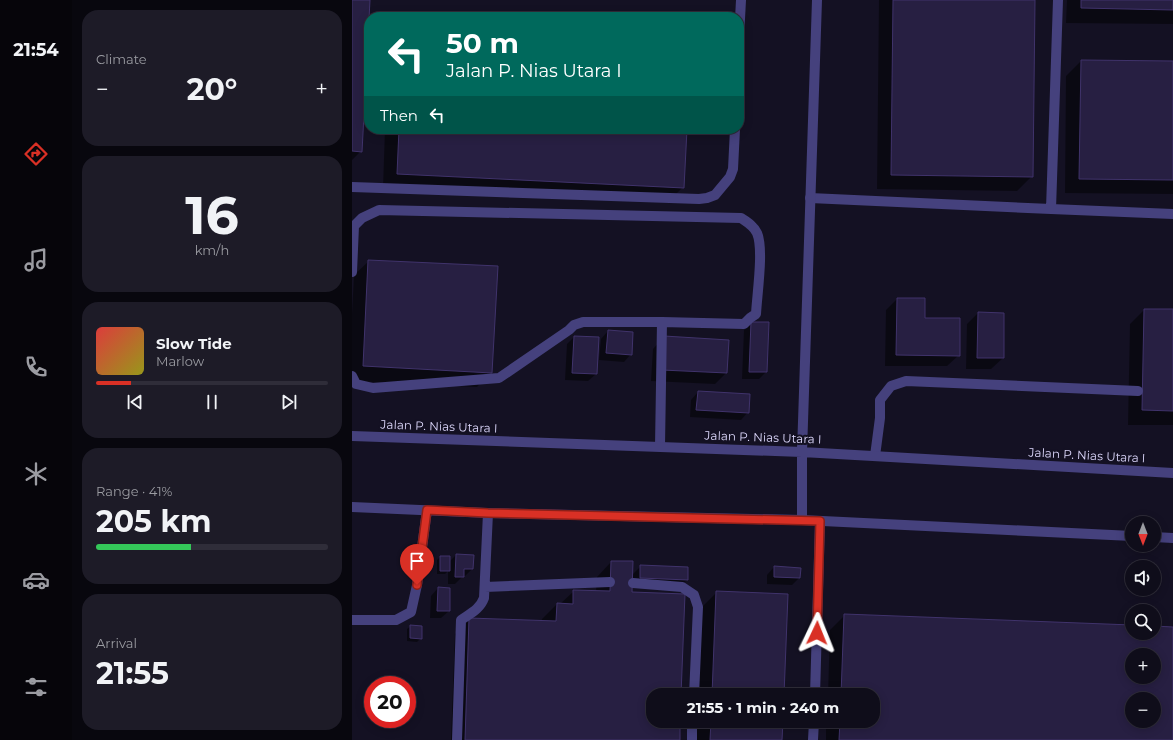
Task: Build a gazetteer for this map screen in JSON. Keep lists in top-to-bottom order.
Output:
{
  "streets": {
    "street": ["Jalan P. Nias Utara I"]
  },
  "north": "bottom",
  "page": {
    "tabs": "21:54",
    "tile": [
      "Climate",
      ["16", "km/h"],
      ["Range · 41%", "205 km"],
      ["Arrival", "21:55"]
    ],
    "turn": ["50 m", "Jalan P. Nias Utara I"],
    "heat": ["−", "20°", "+"],
    "then": "Then",
    "song": ["Slow Tide", "Marlow"],
    "map_buttons": ["+", "−"],
    "limit": "20",
    "trip": "21:55 · 1 min · 240 m"
  }
}
